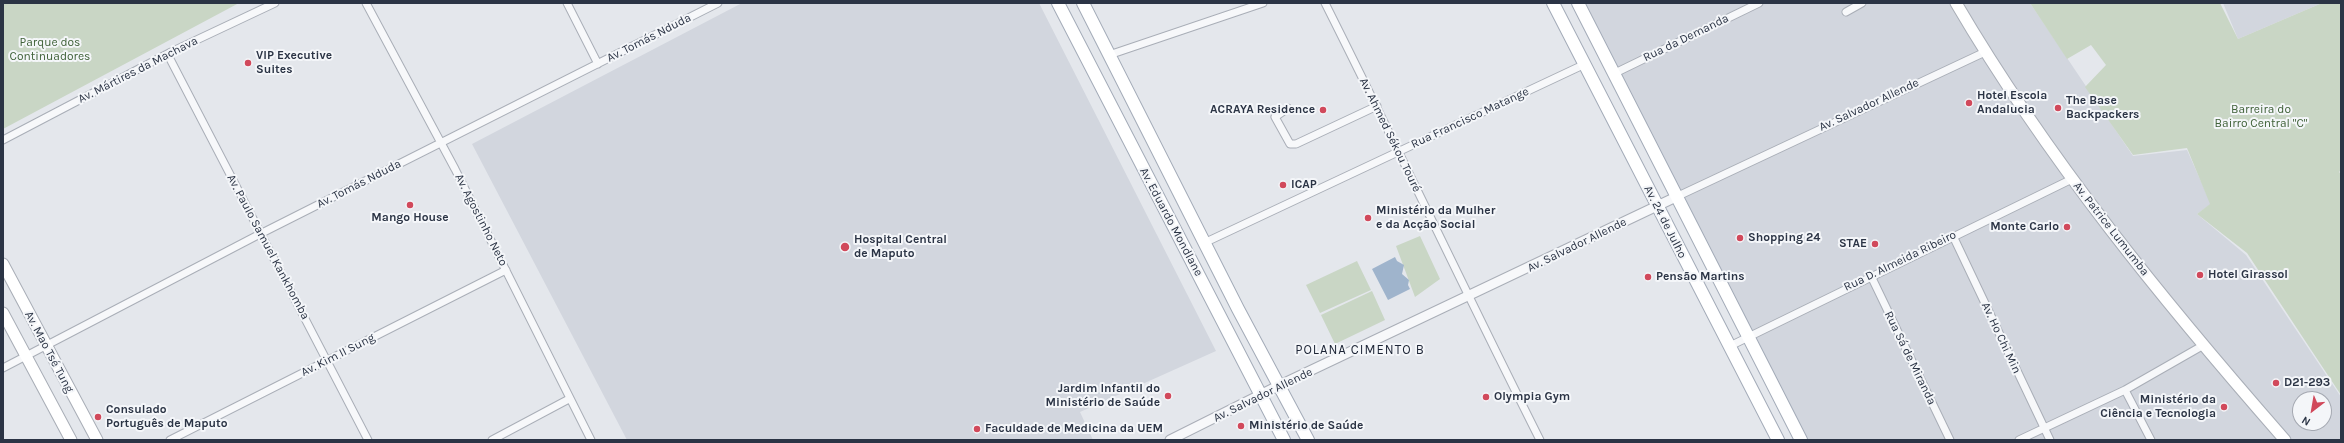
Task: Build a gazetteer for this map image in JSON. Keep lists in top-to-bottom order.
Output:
{
  "streets": {
    "main road": [
      "Av. Eduardo Mondlane",
      "Av. 24 de Julho",
      "Av. Patrice Lumumba",
      "Av. Mao Tsé Tung"
    ],
    "street": [
      "Av. Tomás Nduda",
      "Rua da Demanda",
      "Av. Mártires da Machava",
      "Av. Salvador Allende",
      "Rua Francisco Matange",
      "Av. Ahmed Sékou Touré",
      "Av. Agostinho Neto",
      "Av. Paulo Samuel Kankhomba",
      "Rua D. Almeida Ribeiro",
      "Av. Ho Chi Min",
      "Av. Kim II Sung",
      "Rua Sá de Miranda"
    ]
  },
  "crossings": [
    ["Av. Tomás Nduda", "Av. Agostinho Neto"],
    ["Av. Tomás Nduda", "Av. Paulo Samuel Kankhomba"],
    ["Av. Tomás Nduda", "Av. Mao Tsé Tung"],
    ["Rua da Demanda", "Av. 24 de Julho"],
    ["Av. Mártires da Machava", "Av. Paulo Samuel Kankhomba"],
    ["Av. Salvador Allende", "Av. Ahmed Sékou Touré"],
    ["Av. Salvador Allende", "Av. Eduardo Mondlane"],
    ["Av. Salvador Allende", "Av. 24 de Julho"],
    ["Av. Salvador Allende", "Av. Patrice Lumumba"],
    ["Rua Francisco Matange", "Av. Ahmed Sékou Touré"],
    ["Rua Francisco Matange", "Av. Eduardo Mondlane"],
    ["Rua Francisco Matange", "Av. 24 de Julho"],
    ["Av. Agostinho Neto", "Av. Kim II Sung"],
    ["Av. 24 de Julho", "Rua D. Almeida Ribeiro"],
    ["Av. Patrice Lumumba", "Rua D. Almeida Ribeiro"],
    ["Av. Paulo Samuel Kankhomba", "Av. Kim II Sung"],
    ["Rua D. Almeida Ribeiro", "Av. Ho Chi Min"],
    ["Rua D. Almeida Ribeiro", "Rua Sá de Miranda"]
  ],
  "districts": ["POLANA CIMENTO B"],
  "parks": ["Parque dos Continuadores", "Barreira do Bairro Central \"C\""],
  "places": [
    "VIP Executive Suites",
    "Hotel Escola Andalucia",
    "The Base Backpackers",
    "ACRAYA Residence",
    "ICAP",
    "Mango House",
    "Ministério da Mulher e da Acção Social",
    "Monte Carlo",
    "Shopping 24",
    "STAE",
    "Hospital Central de Maputo",
    "Hotel Girassol",
    "Pensão Martins",
    "D21-293",
    "Jardim Infantil do Ministério de Saúde",
    "Olympia Gym",
    "Ministério da Ciência e Tecnologia",
    "Consulado Português de Maputo",
    "Ministério de Saúde",
    "Faculdade de Medicina da UEM"
  ],
  "north": "bottom left"
}
